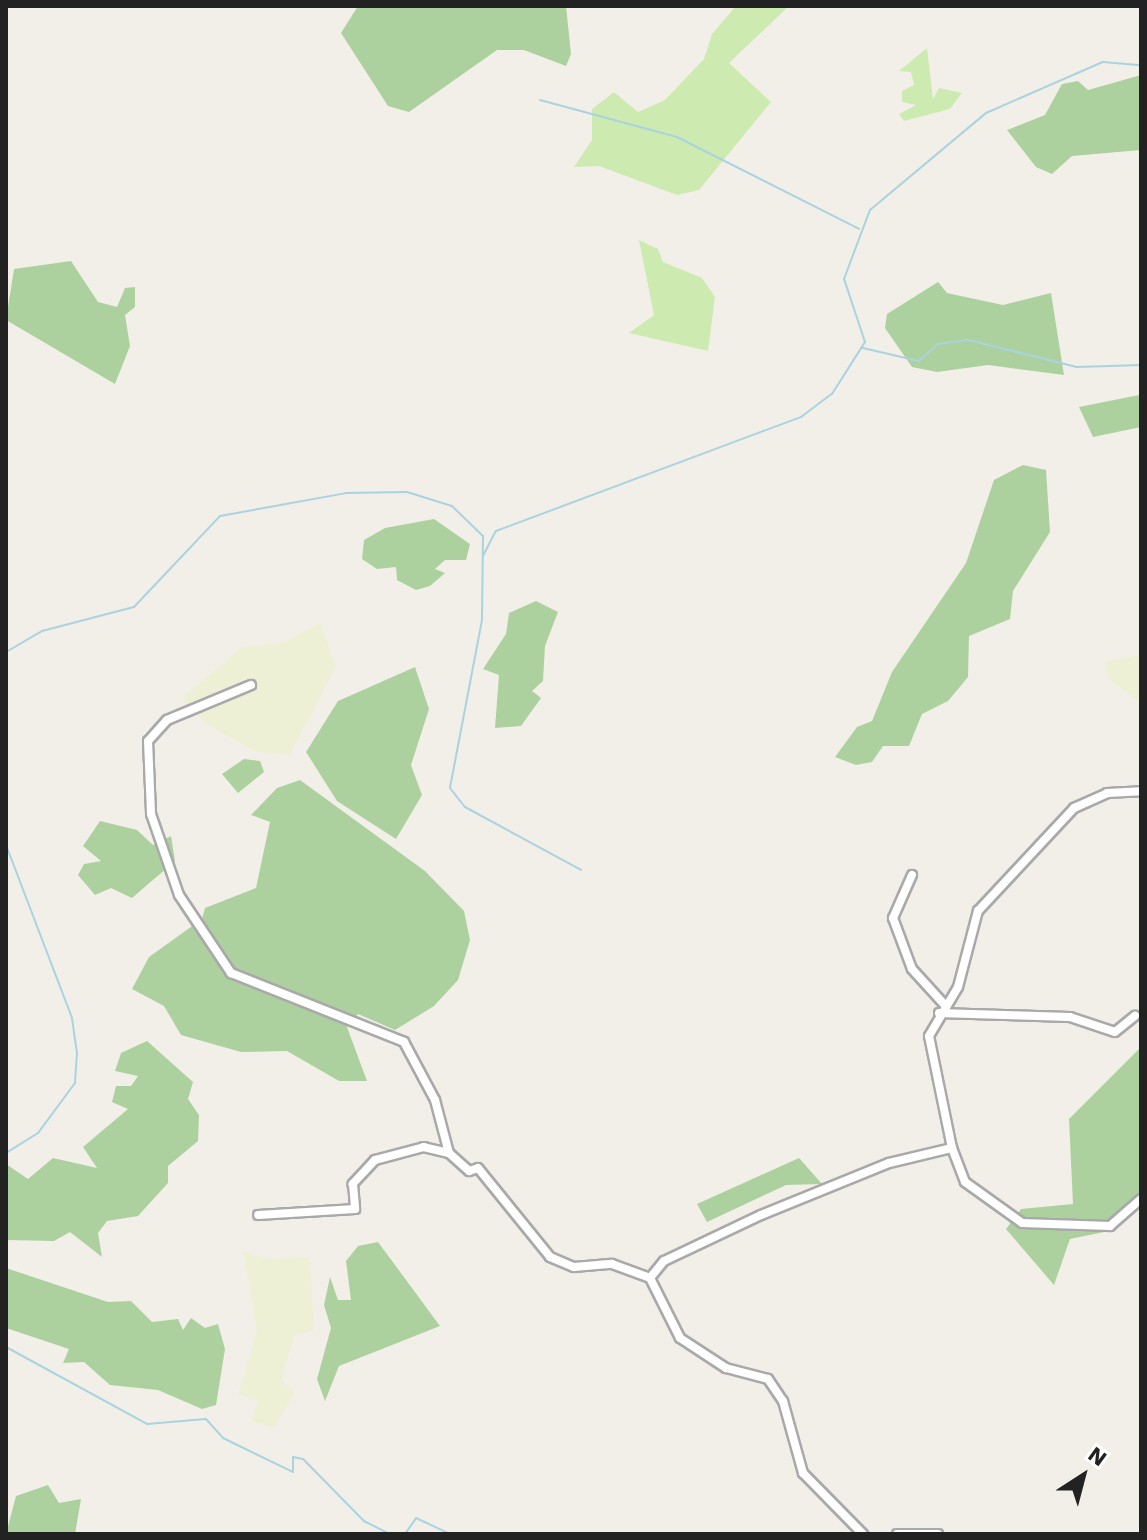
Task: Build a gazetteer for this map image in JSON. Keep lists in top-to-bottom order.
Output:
{
  "north": "top right"
}
